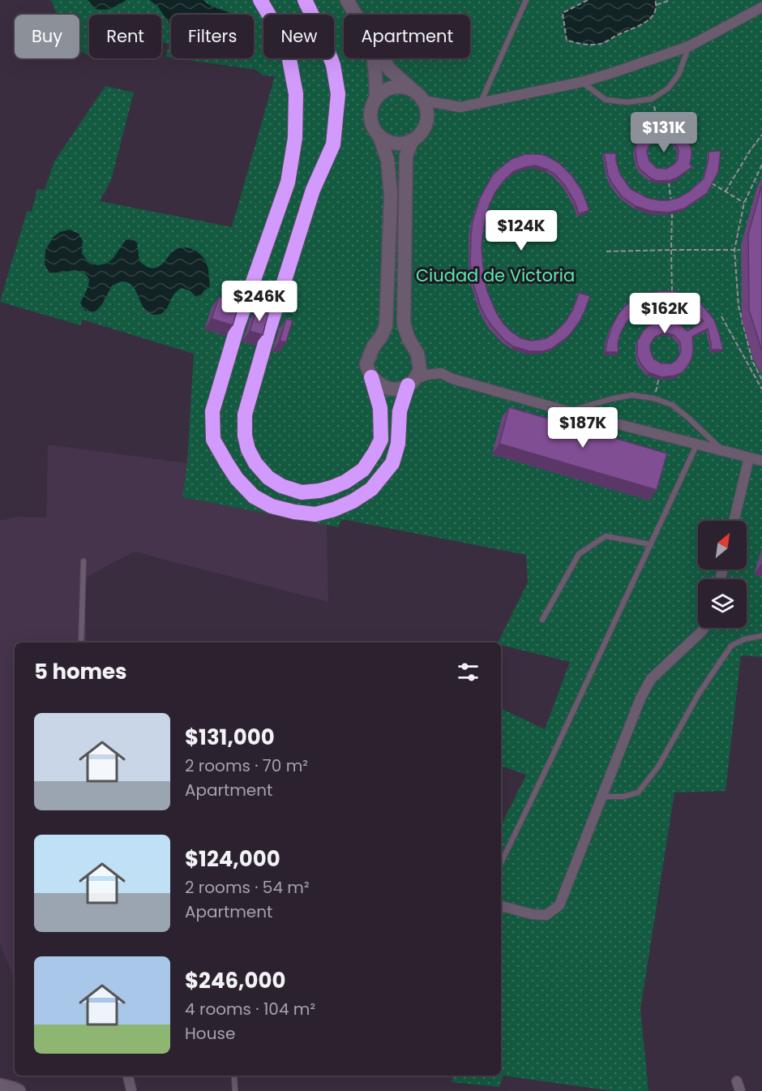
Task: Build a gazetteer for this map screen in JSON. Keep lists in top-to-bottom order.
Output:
{
  "parks": ["Ciudad de Victoria"],
  "north": "top right",
  "page": {
    "chip": [
      "Buy",
      "Rent",
      "Filters",
      "New",
      "Apartment"
    ],
    "price": [
      "$131K",
      "$124K",
      "$246K",
      "$162K",
      "$187K"
    ],
    "heading": "5 homes",
    "list": [
      {
        "name": "$131,000",
        "note": "2 rooms · 70 m² · Apartment"
      },
      {
        "name": "$124,000",
        "note": "2 rooms · 54 m² · Apartment"
      },
      {
        "name": "$246,000",
        "note": "4 rooms · 104 m² · House"
      }
    ]
  }
}
